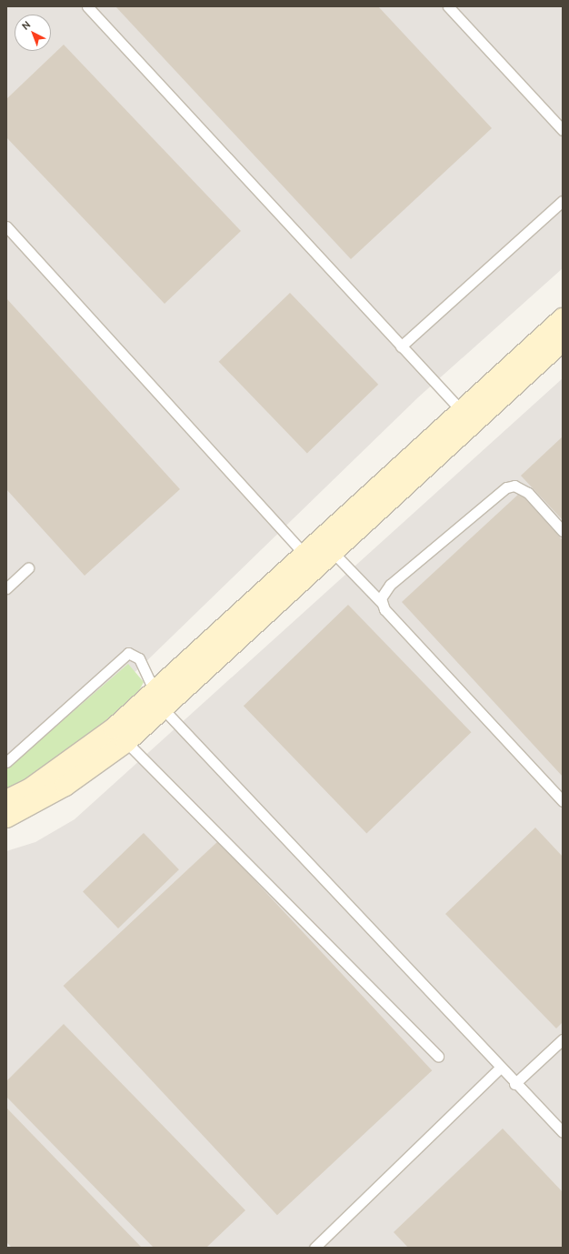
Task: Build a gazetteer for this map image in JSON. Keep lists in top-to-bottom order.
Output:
{
  "north": "top left"
}
